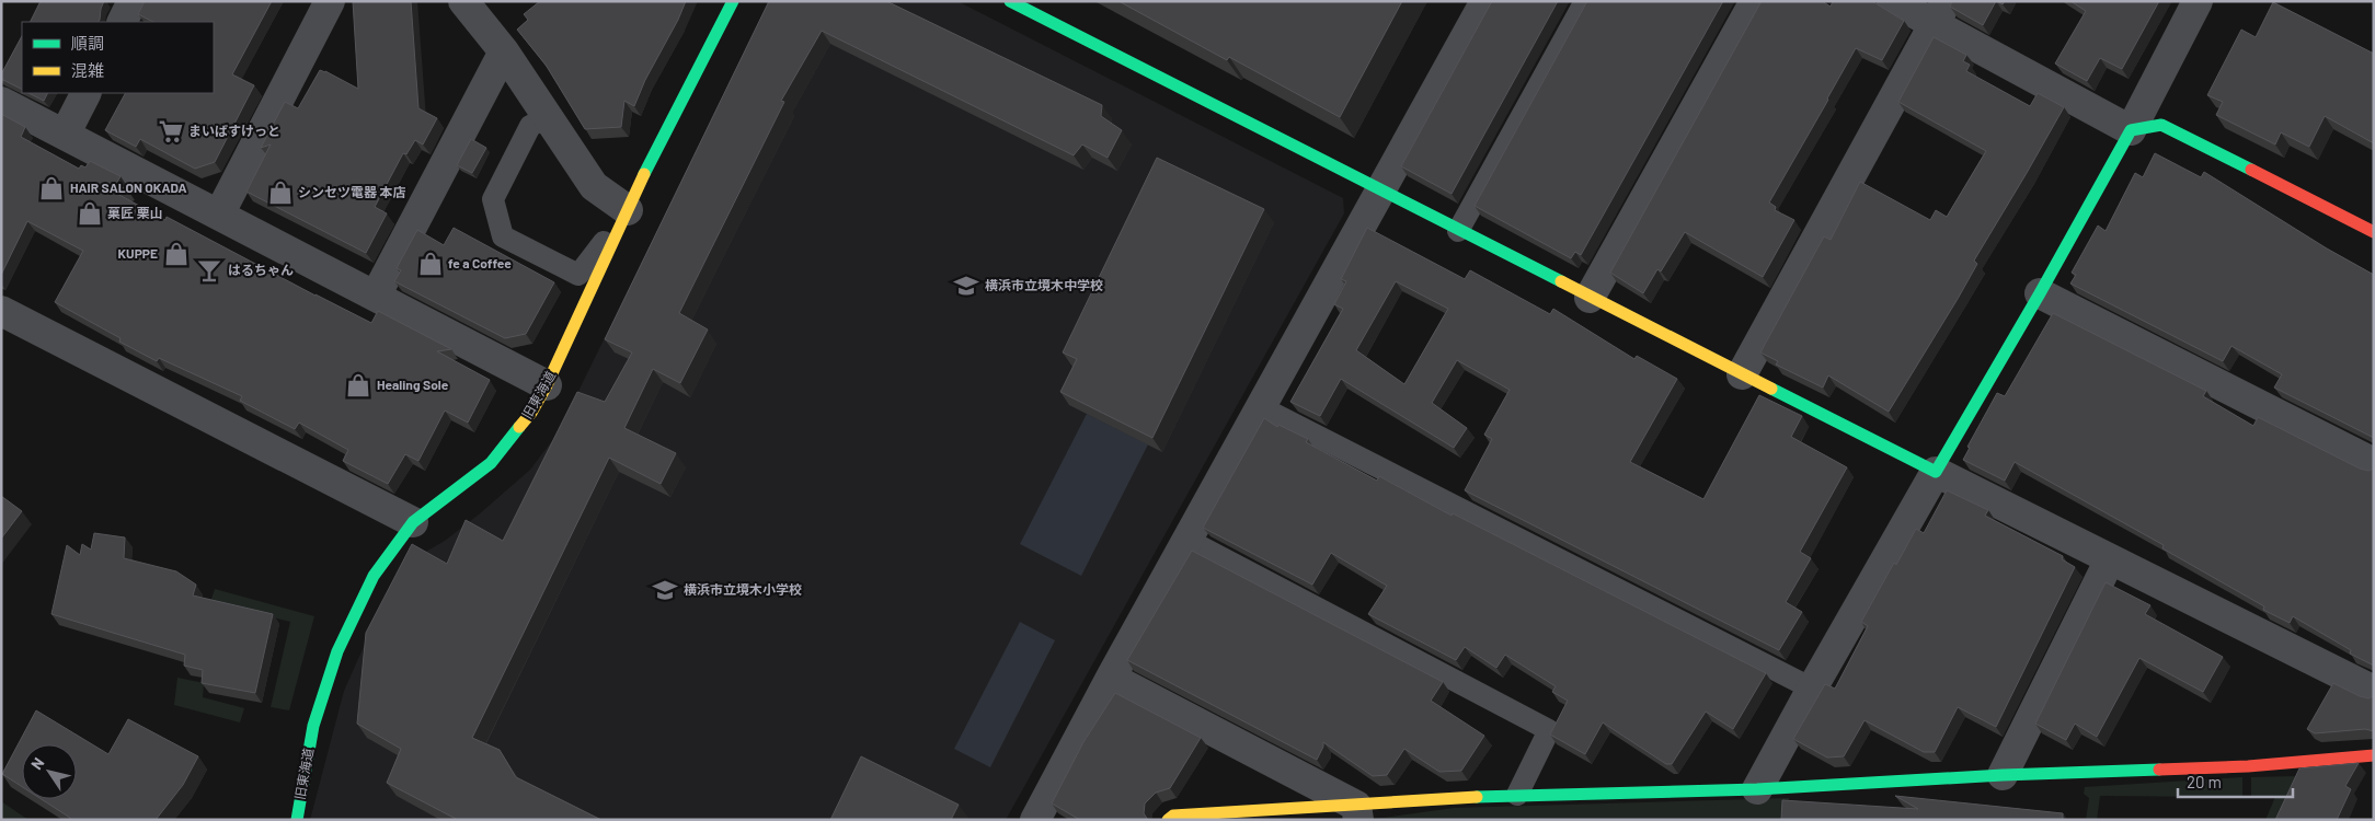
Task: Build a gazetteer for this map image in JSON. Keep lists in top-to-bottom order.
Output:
{
  "streets": {
    "street": ["旧東海道"]
  },
  "places": {
    "supermarket": ["まいばすけっと"],
    "shop": [
      "HAIR SALON OKADA",
      "シンセツ電器 本店",
      "菓匠 栗山",
      "KUPPE",
      "fe a Coffee",
      "Healing Sole"
    ],
    "bar": ["はるちゃん"],
    "school or university": ["横浜市立境木中学校", "横浜市立境木小学校"]
  },
  "legend": ["順調", "混雑"],
  "scale_bar": "20 m",
  "north": "top left"
}
